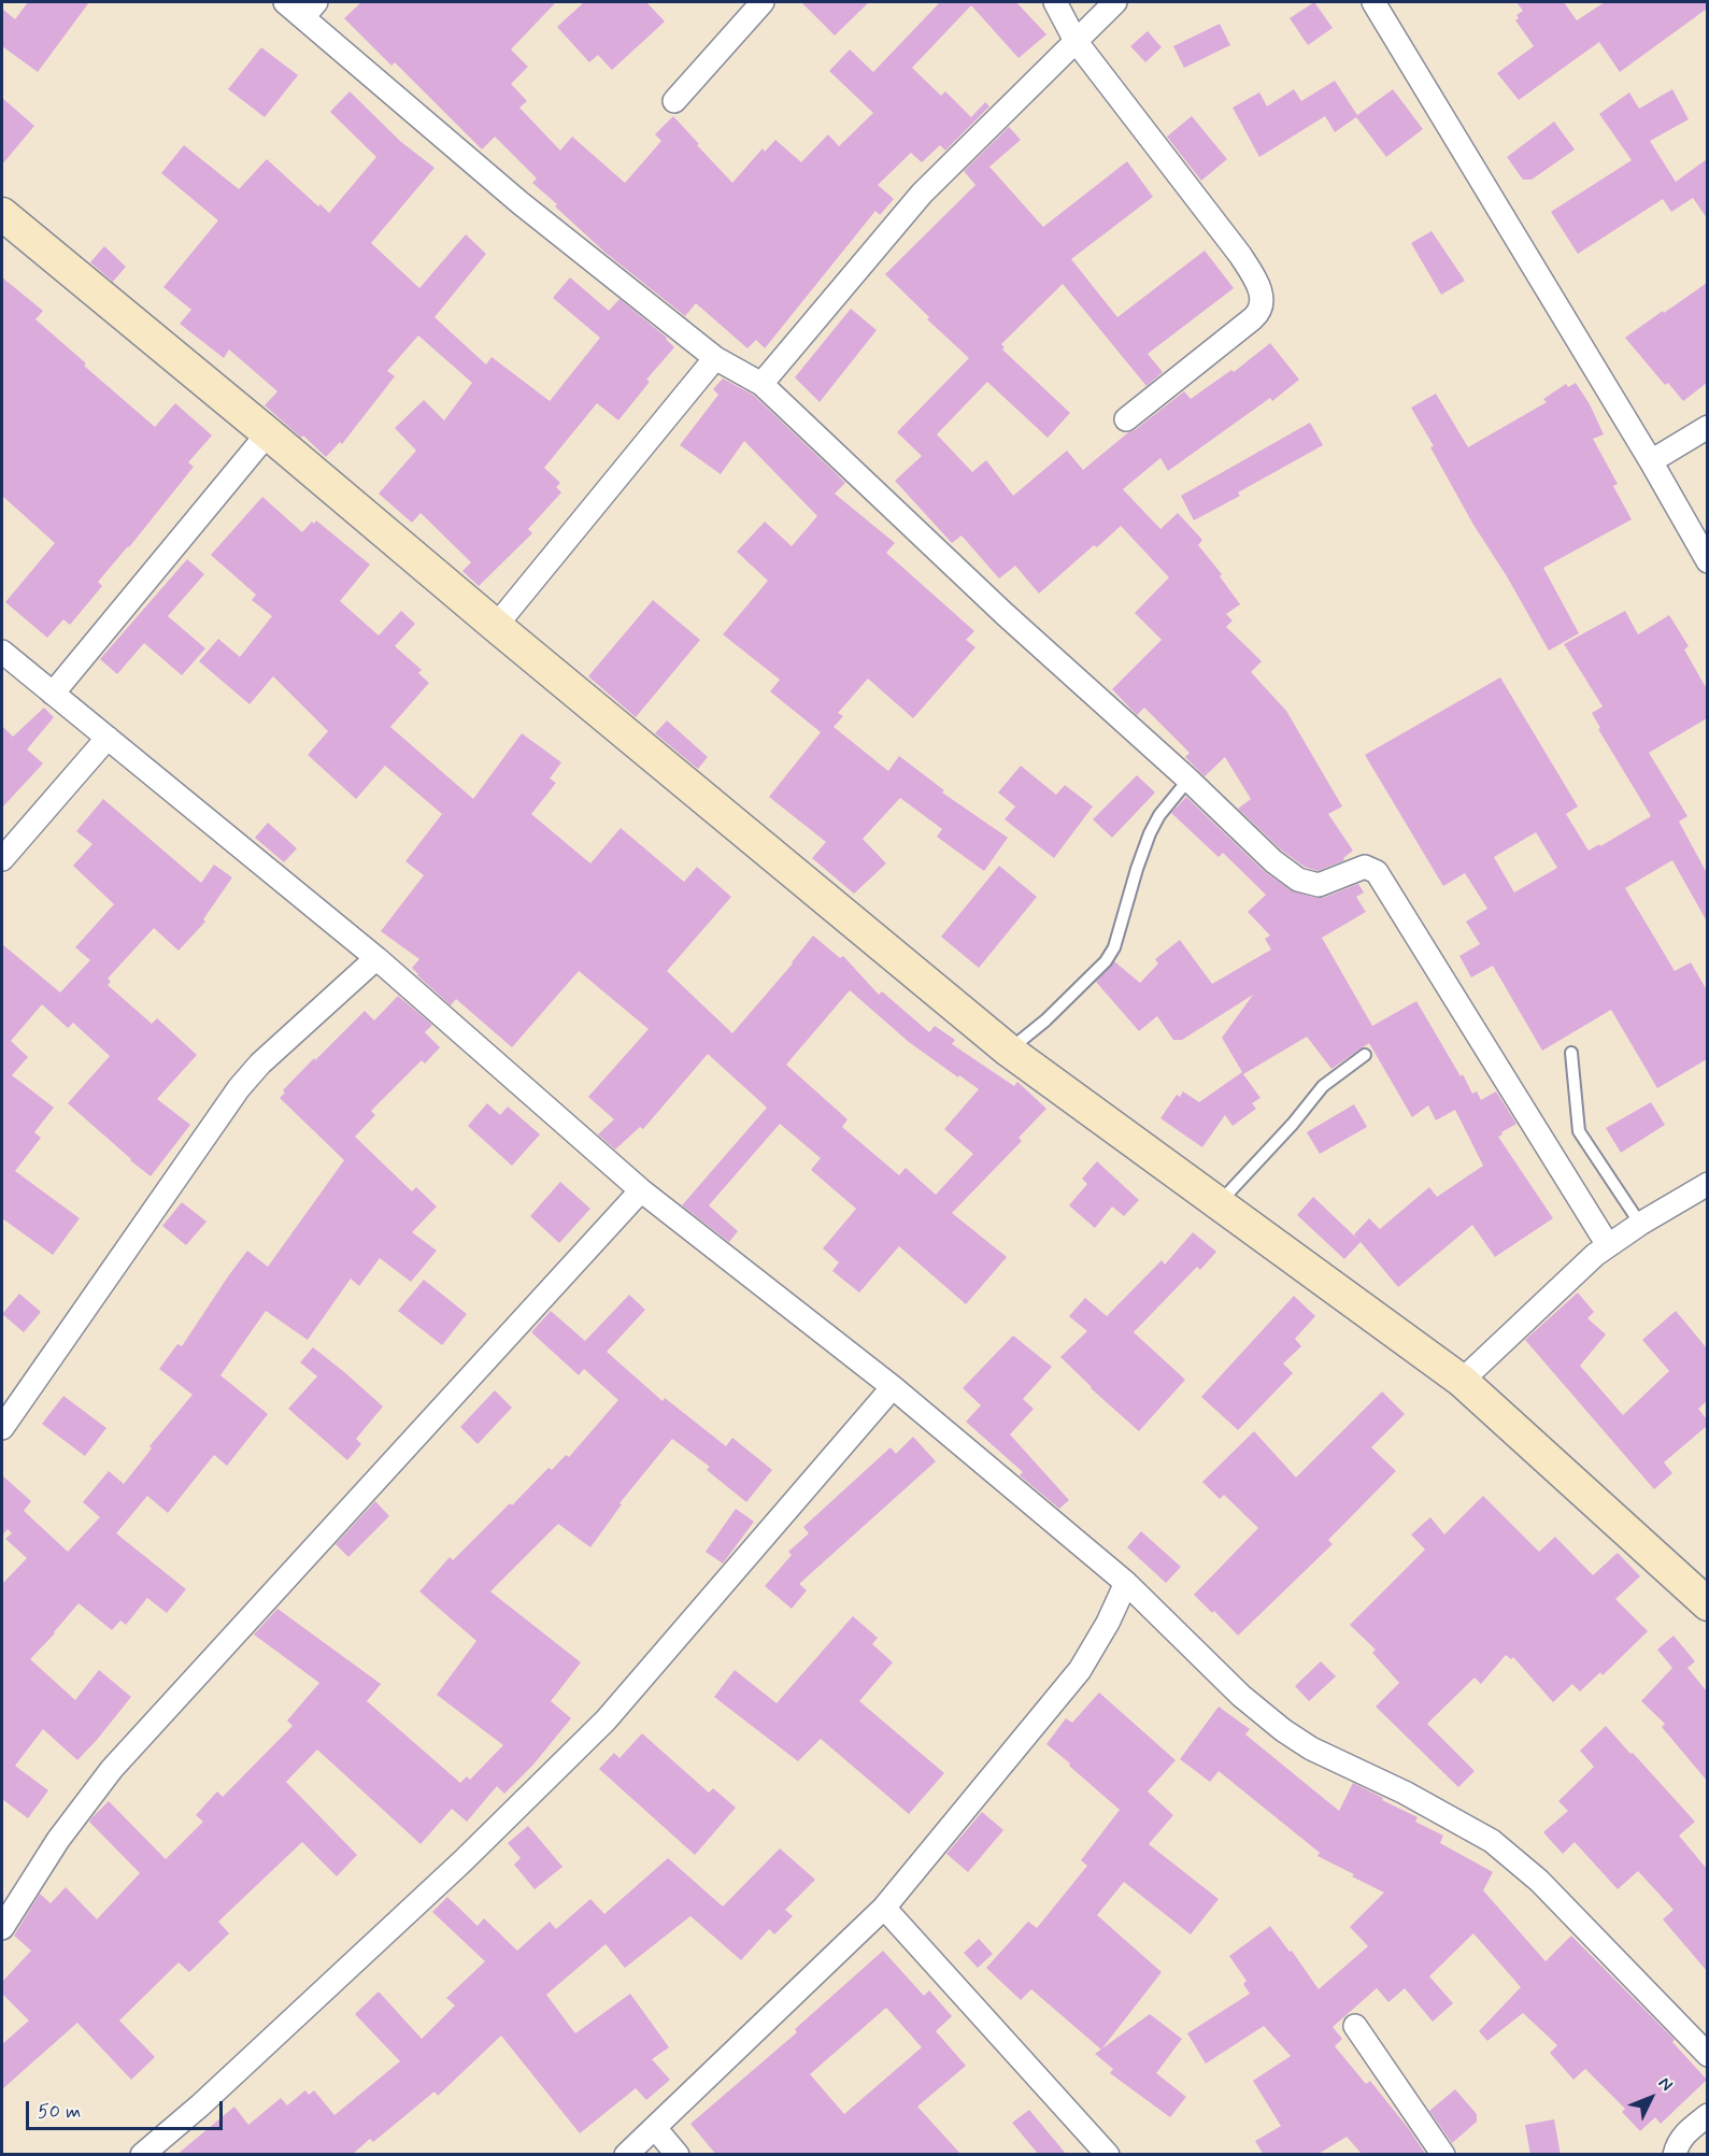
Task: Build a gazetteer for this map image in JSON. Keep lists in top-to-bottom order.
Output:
{
  "scale_bar": "50 m",
  "north": "top right"
}
